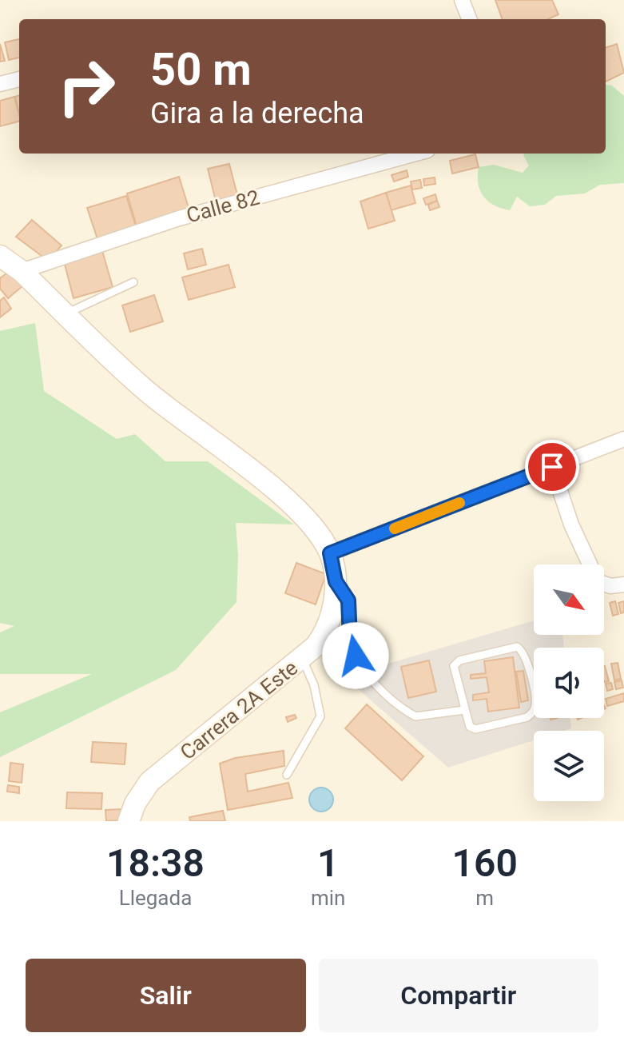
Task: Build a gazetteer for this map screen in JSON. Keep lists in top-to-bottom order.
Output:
{
  "streets": {
    "street": ["Calle 82", "Carrera 2A Este"]
  },
  "north": "bottom right",
  "page": {
    "turn": ["50 m", "Gira a la derecha"],
    "eta": [
      "18:38",
      "Llegada",
      "1",
      "min",
      "160",
      "m"
    ],
    "buttons": ["Salir", "Compartir"]
  }
}
